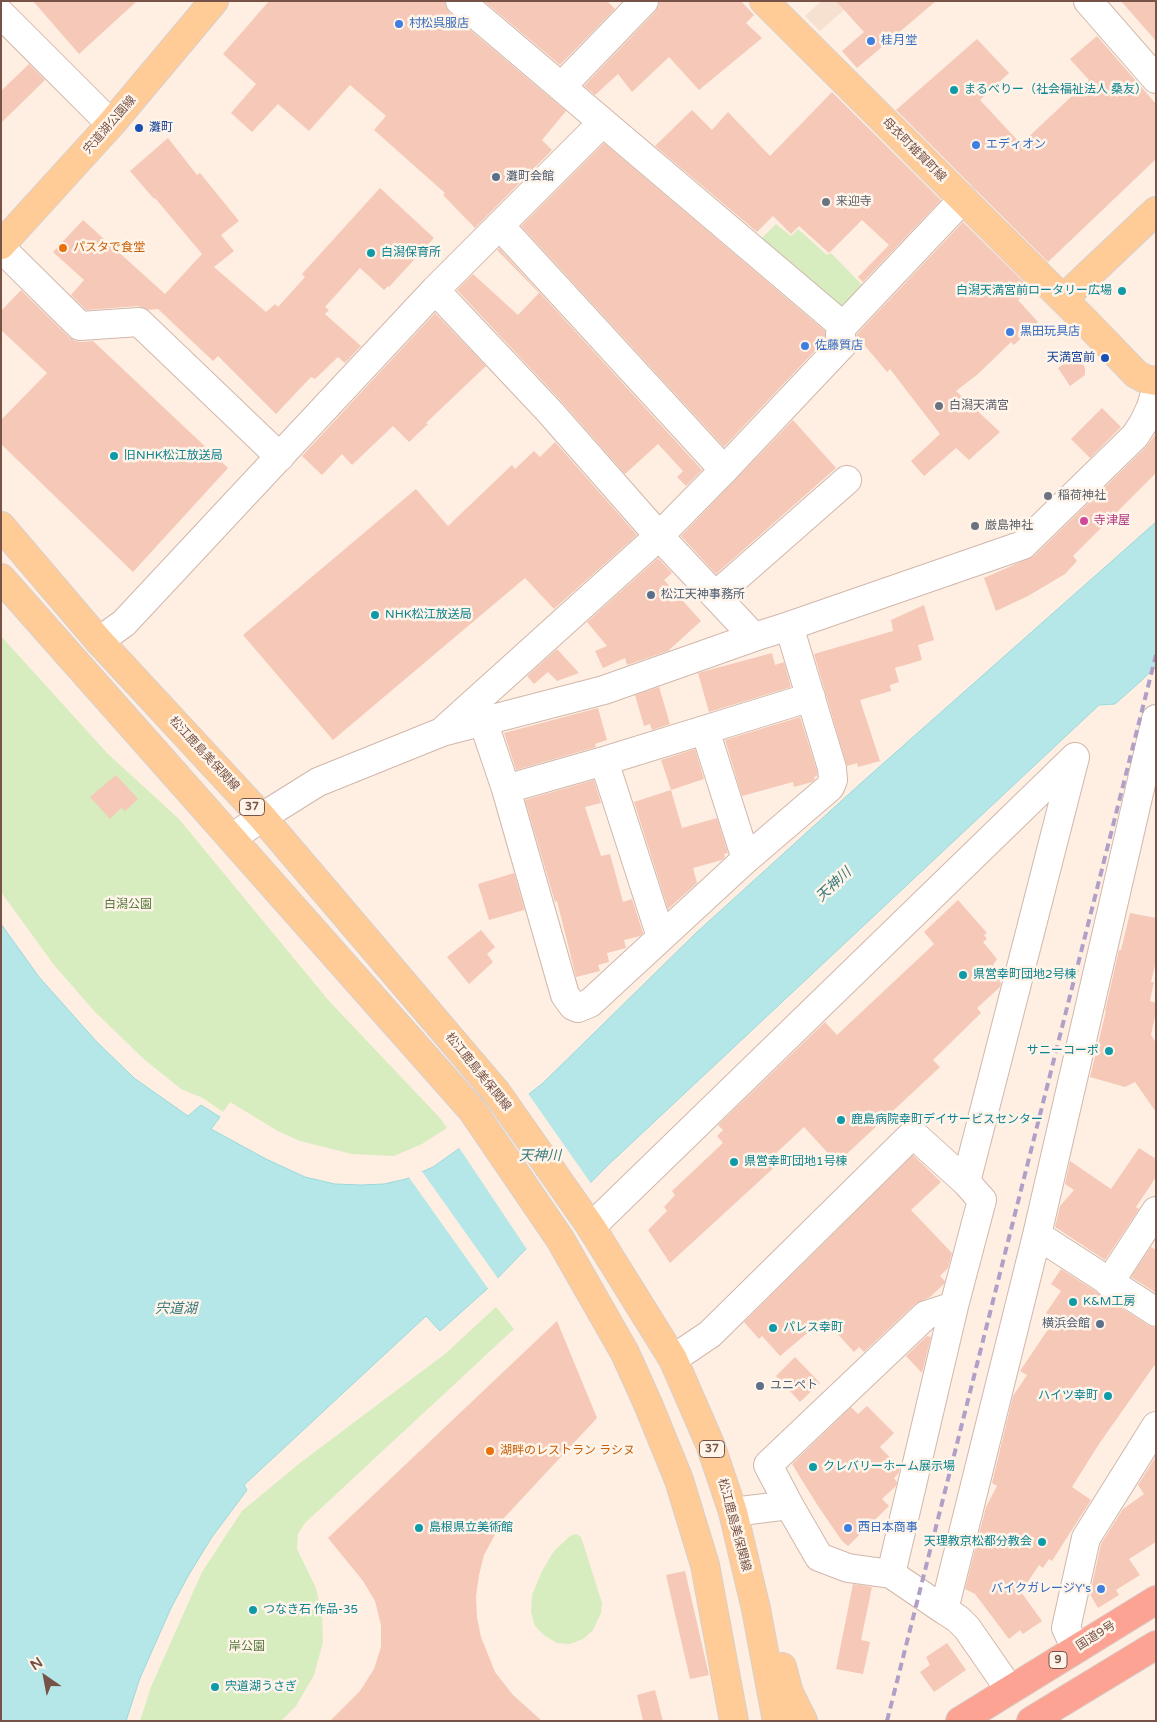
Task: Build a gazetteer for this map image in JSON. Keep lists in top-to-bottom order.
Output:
{
  "streets": {
    "highway": ["国道9号", "9"],
    "main road": [
      "宍道湖公園線",
      "母衣町雑賀町線",
      "松江鹿島美保関線",
      "37"
    ]
  },
  "water": ["天神川", "宍道湖"],
  "parks": ["白潟公園", "岸公園"],
  "places": [
    "村松呉服店",
    "桂月堂",
    "まるべりー（社会福祉法人 桑友）",
    "灘町",
    "エディオン",
    "灘町会館",
    "来迎寺",
    "パスタで食堂",
    "白潟保育所",
    "白潟天満宮前ロータリー広場",
    "黒田玩具店",
    "佐藤質店",
    "天満宮前",
    "白潟天満宮",
    "旧NHK松江放送局",
    "稲荷神社",
    "寺津屋",
    "厳島神社",
    "松江天神事務所",
    "NHK松江放送局",
    "県営幸町団地2号棟",
    "サニーコーポ",
    "鹿島病院幸町デイサービスセンター",
    "県営幸町団地1号棟",
    "K&M工房",
    "横浜会館",
    "パレス幸町",
    "ユニペト",
    "ハイツ幸町",
    "湖畔のレストラン ラシヌ",
    "クレバリーホーム展示場",
    "島根県立美術館",
    "西日本商事",
    "天理教京松都分教会",
    "バイクガレージY's",
    "つなき石 作品-35",
    "宍道湖うさぎ"
  ],
  "north": "top left"
}
